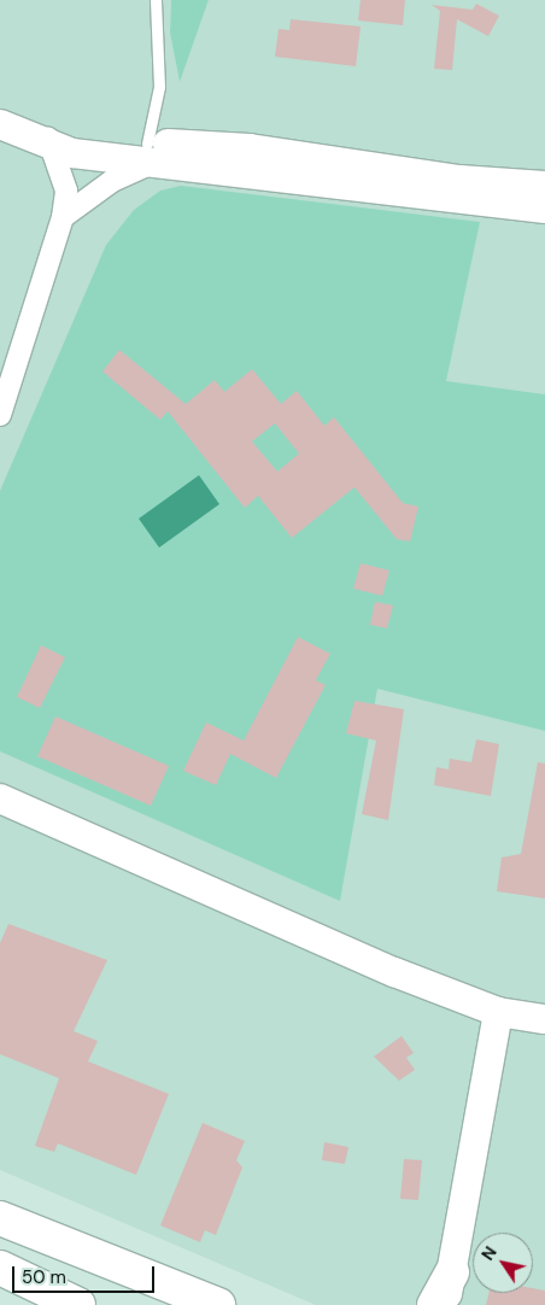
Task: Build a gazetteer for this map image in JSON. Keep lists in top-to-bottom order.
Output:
{
  "scale_bar": "50 m",
  "north": "top left"
}
